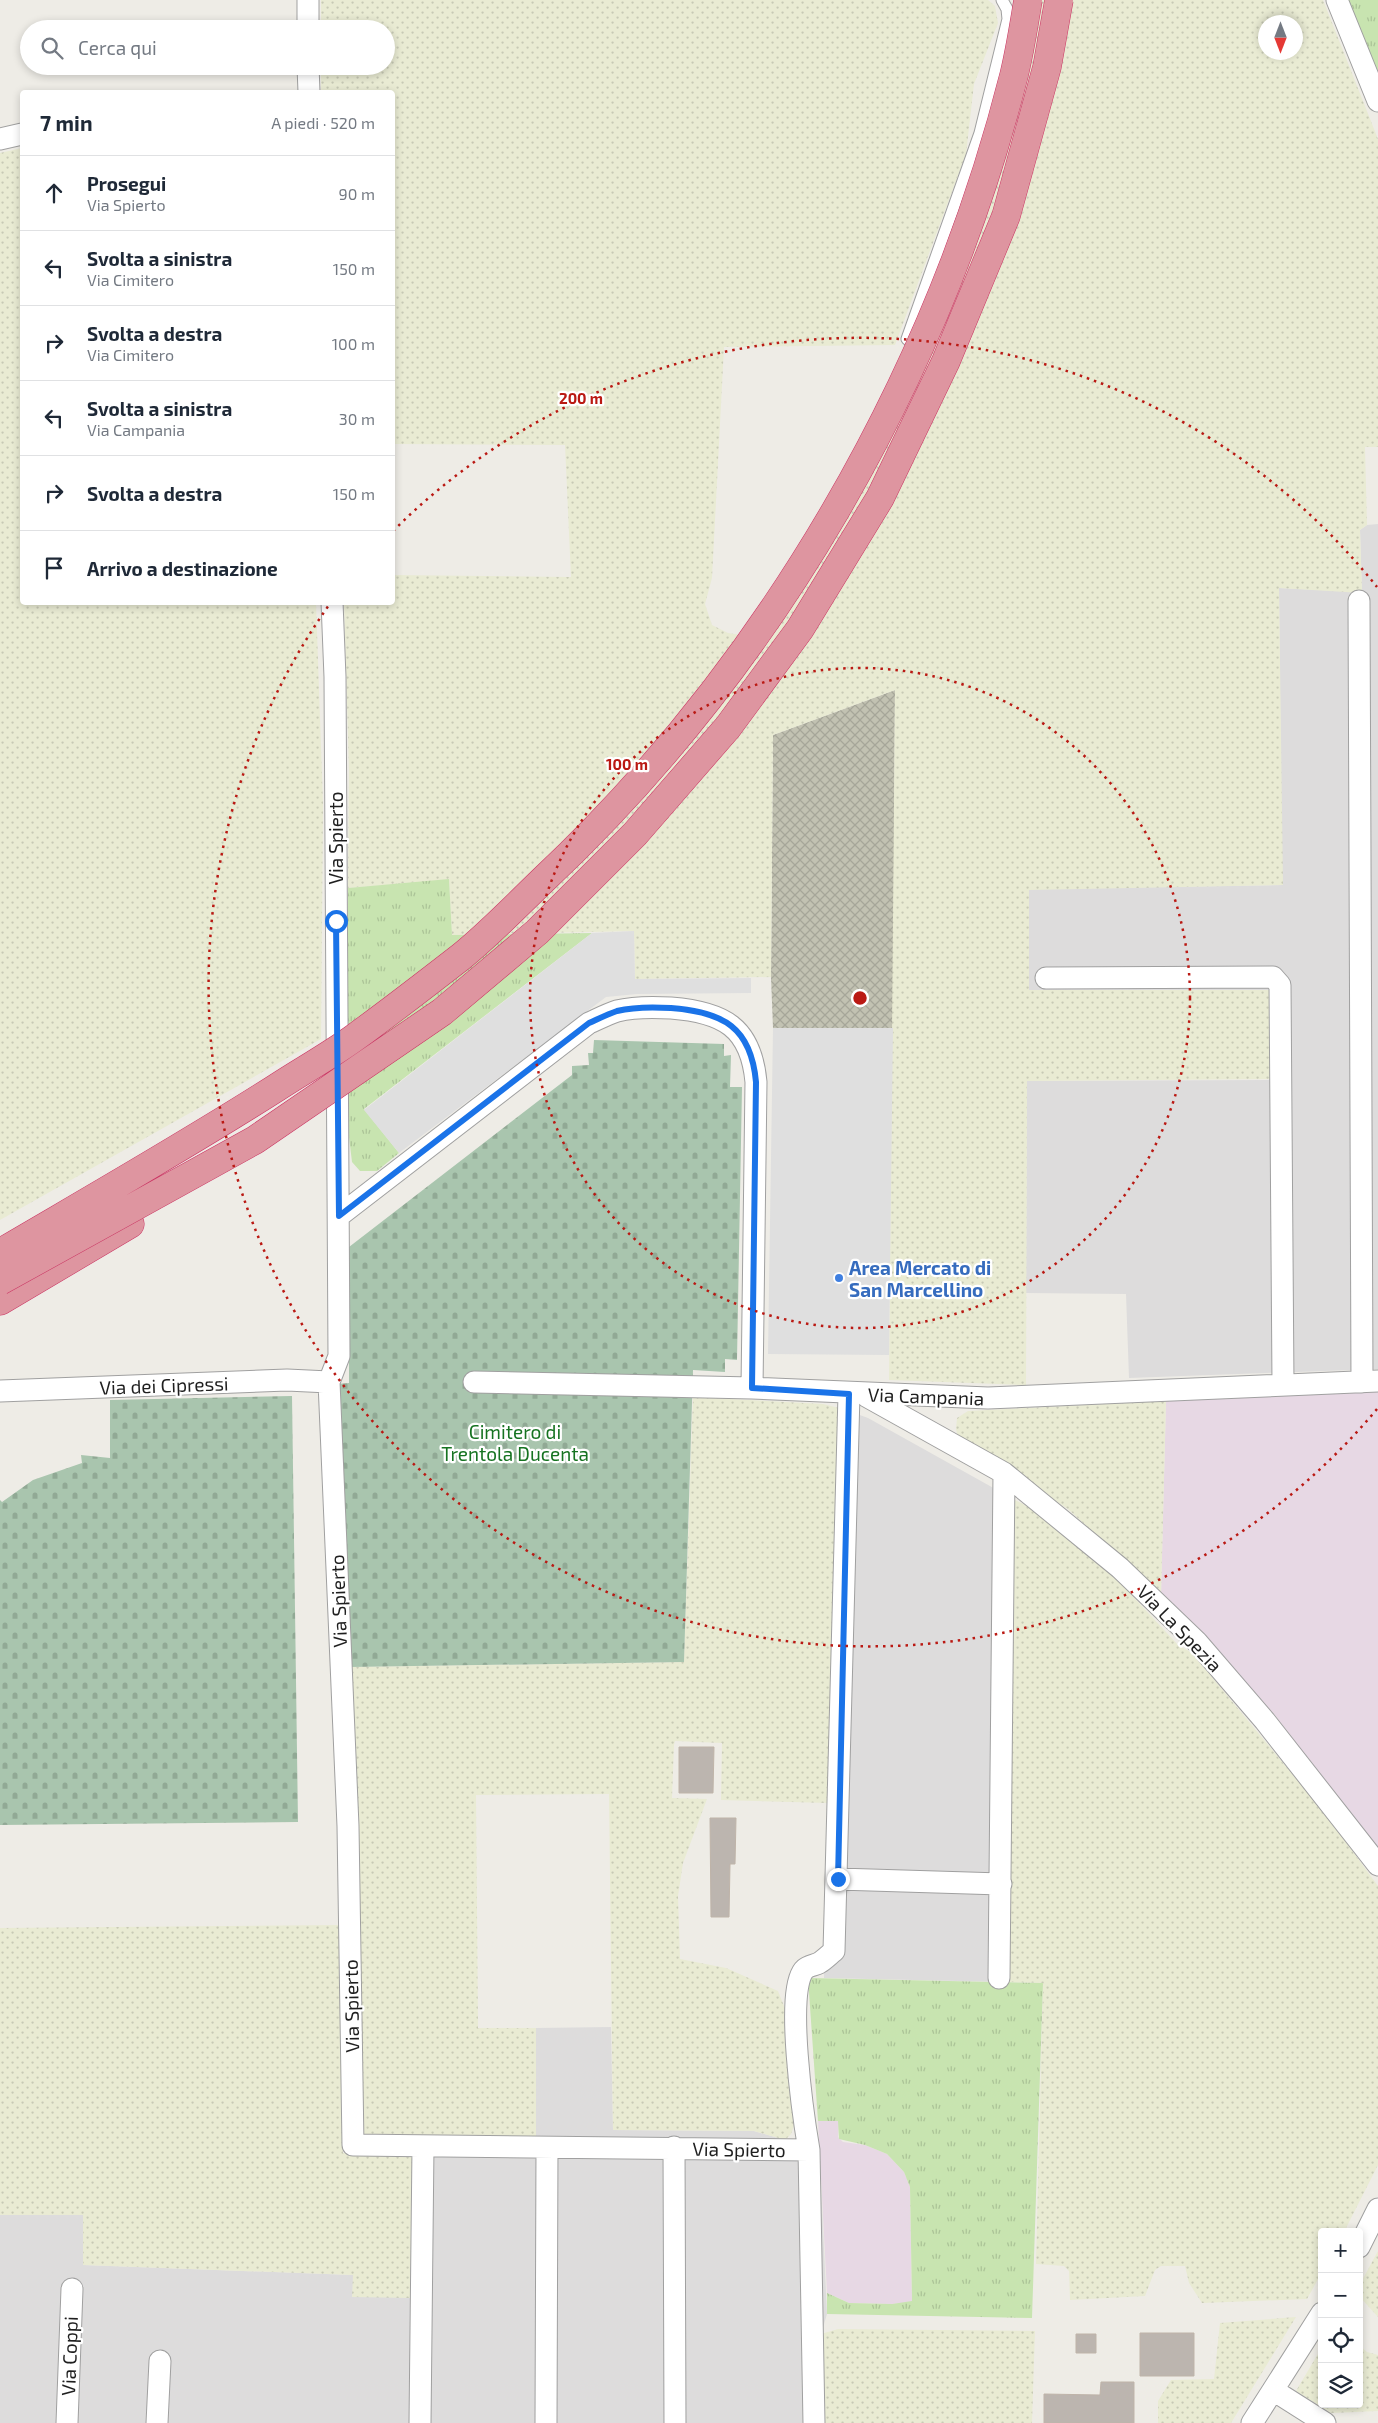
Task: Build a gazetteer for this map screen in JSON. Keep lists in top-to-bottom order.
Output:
{
  "streets": {
    "street": [
      "Via Spierto",
      "Via dei Cipressi",
      "Via Campania",
      "Via La Spezia",
      "Via Coppi"
    ]
  },
  "crossings": [
    ["Via Spierto", "Via dei Cipressi"],
    ["Via Campania", "Via La Spezia"]
  ],
  "parks": ["Cimitero di Trentola Ducenta"],
  "places": ["Area Mercato di San Marcellino"],
  "north": "bottom",
  "page": {
    "search": "Cerca qui",
    "heading": ["7 min", "A piedi · 520 m"],
    "list": [
      ["Prosegui", "Via Spierto", "90 m"],
      ["Svolta a sinistra", "Via Cimitero", "150 m"],
      ["Svolta a destra", "Via Cimitero", "100 m"],
      ["Svolta a sinistra", "Via Campania", "30 m"],
      ["Svolta a destra", "150 m"],
      "Arrivo a destinazione"
    ],
    "map_buttons": ["+", "−"]
  },
  "rings": ["200 m", "100 m"]
}
